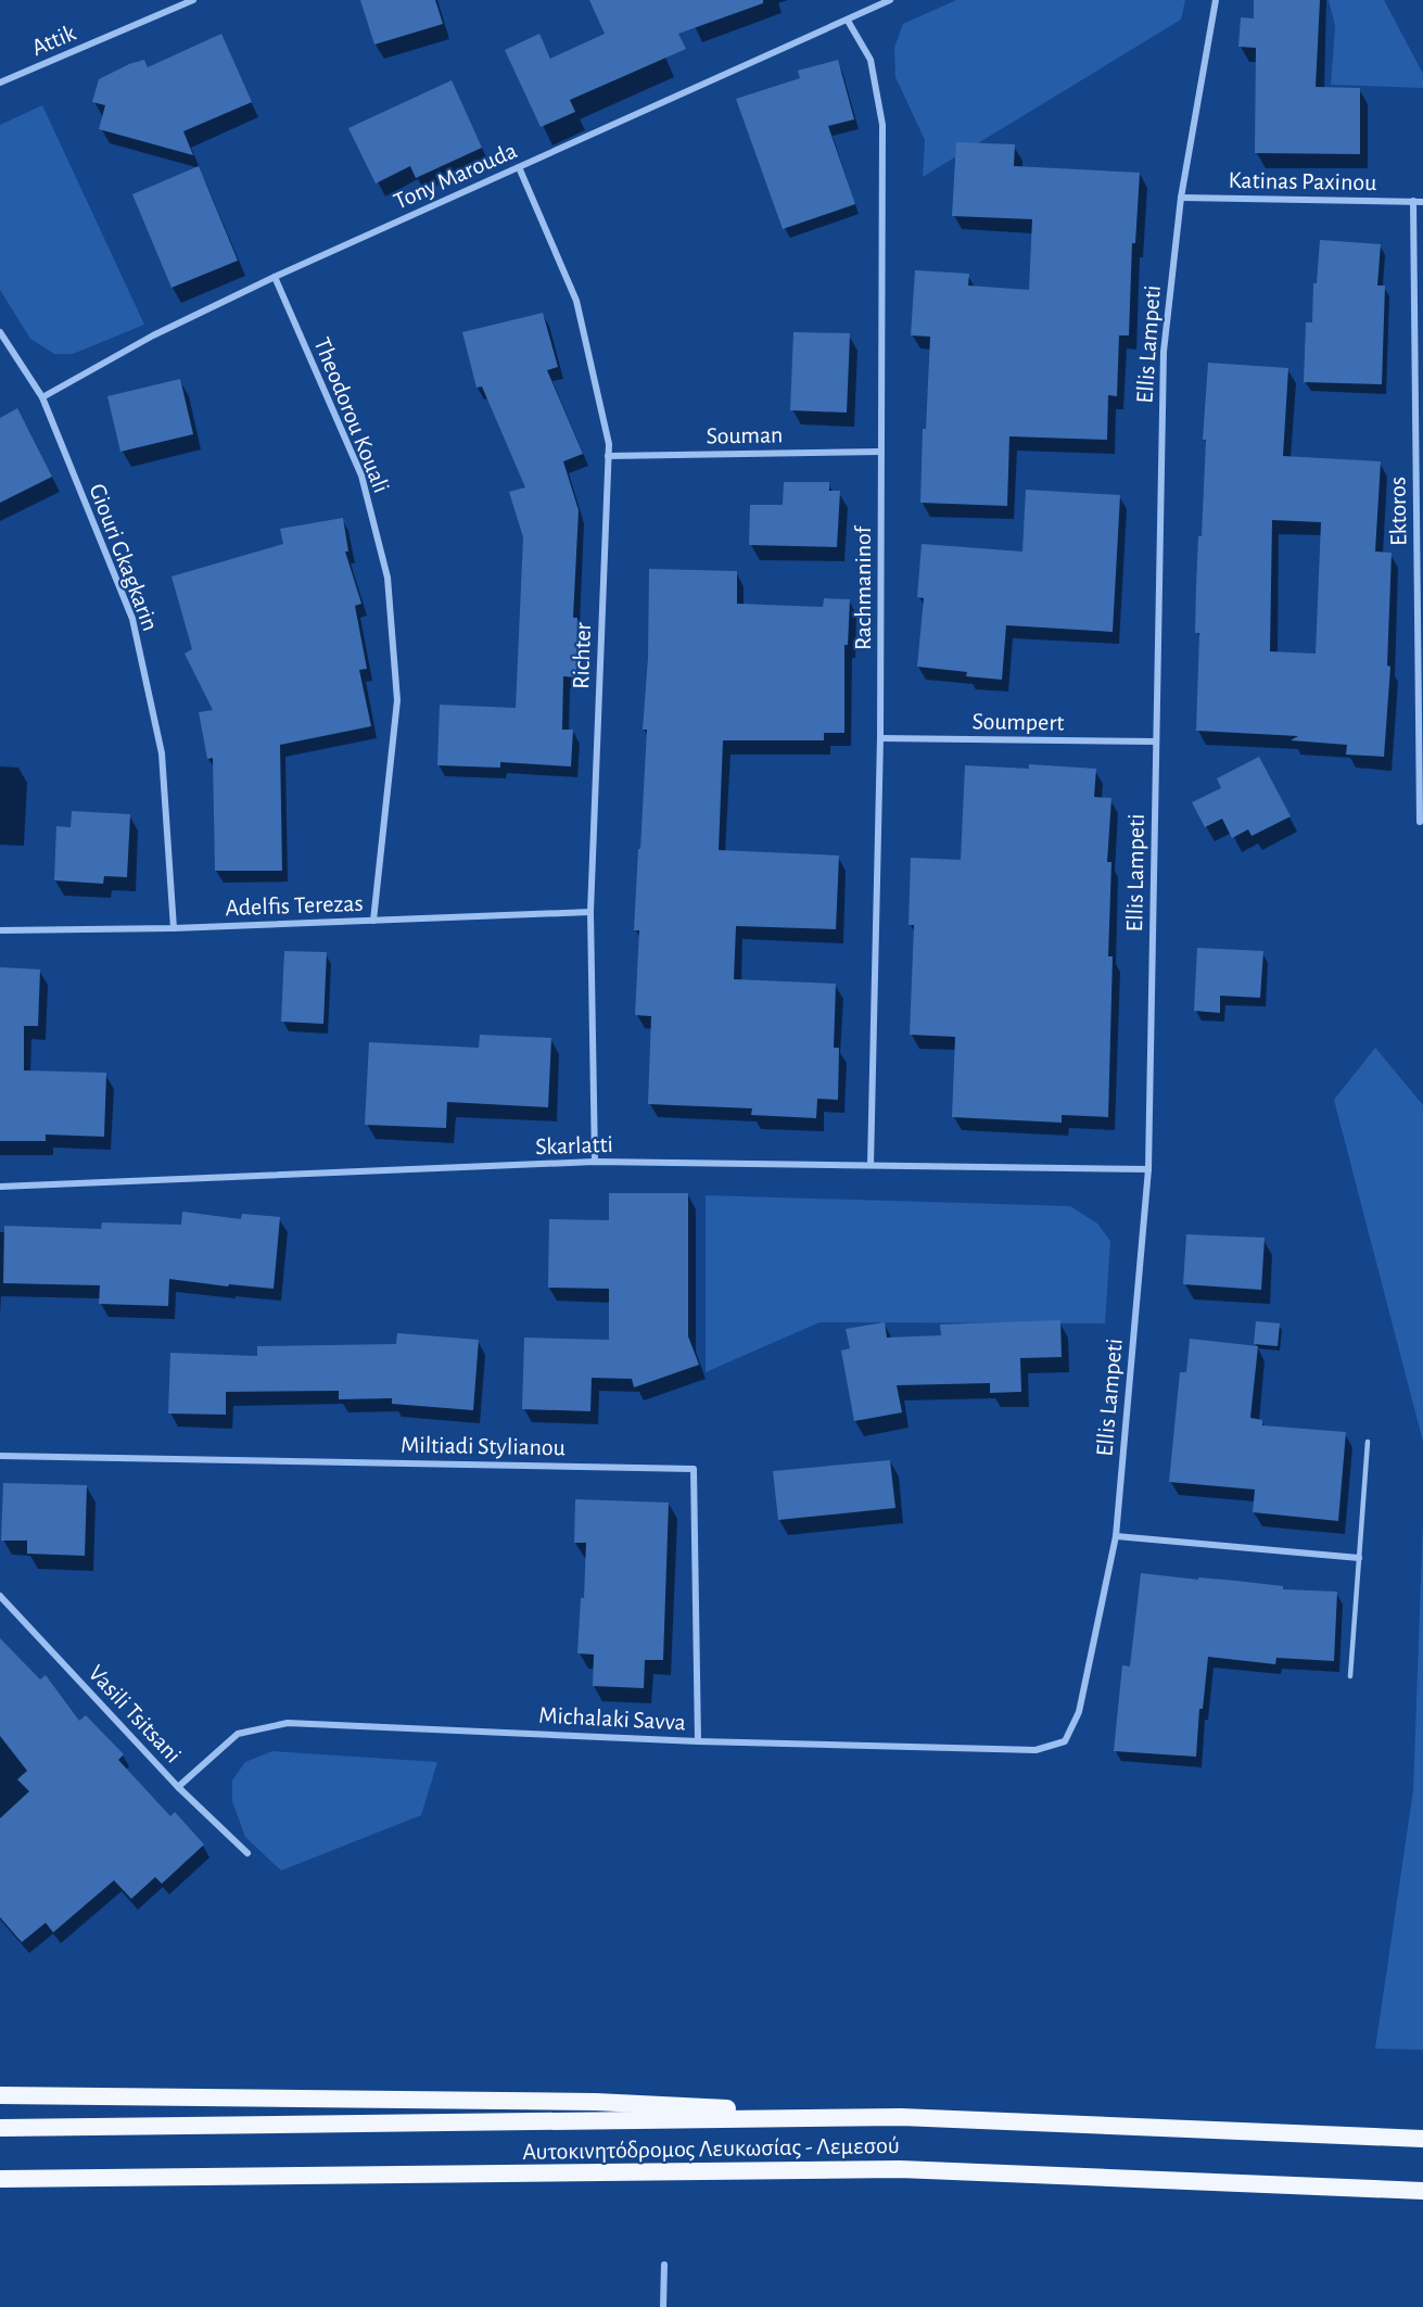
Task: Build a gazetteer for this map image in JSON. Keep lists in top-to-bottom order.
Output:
{
  "streets": {
    "highway": ["Αυτοκινητόδρομος Λευκωσίας - Λεμεσού"],
    "street": [
      "Attik",
      "Tony Marouda",
      "Katinas Paxinou",
      "Ellis Lampeti",
      "Theodorou Kouali",
      "Souman",
      "Ektoros",
      "Giouri Gkagkarin",
      "Rachmaninof",
      "Richter",
      "Soumpert",
      "Adelfis Terezas",
      "Skarlatti",
      "Miltiadi Stylianou",
      "Vasili Tsitsani",
      "Michalaki Savva"
    ]
  },
  "crossings": [
    ["Tony Marouda", "Theodorou Kouali"],
    ["Tony Marouda", "Giouri Gkagkarin"],
    ["Tony Marouda", "Rachmaninof"],
    ["Tony Marouda", "Richter"],
    ["Katinas Paxinou", "Ellis Lampeti"],
    ["Katinas Paxinou", "Ektoros"],
    ["Ellis Lampeti", "Soumpert"],
    ["Ellis Lampeti", "Skarlatti"],
    ["Ellis Lampeti", "Michalaki Savva"],
    ["Theodorou Kouali", "Adelfis Terezas"],
    ["Souman", "Rachmaninof"],
    ["Souman", "Richter"],
    ["Giouri Gkagkarin", "Adelfis Terezas"],
    ["Rachmaninof", "Soumpert"],
    ["Rachmaninof", "Skarlatti"],
    ["Richter", "Adelfis Terezas"],
    ["Richter", "Skarlatti"],
    ["Miltiadi Stylianou", "Michalaki Savva"],
    ["Vasili Tsitsani", "Michalaki Savva"]
  ]
}
